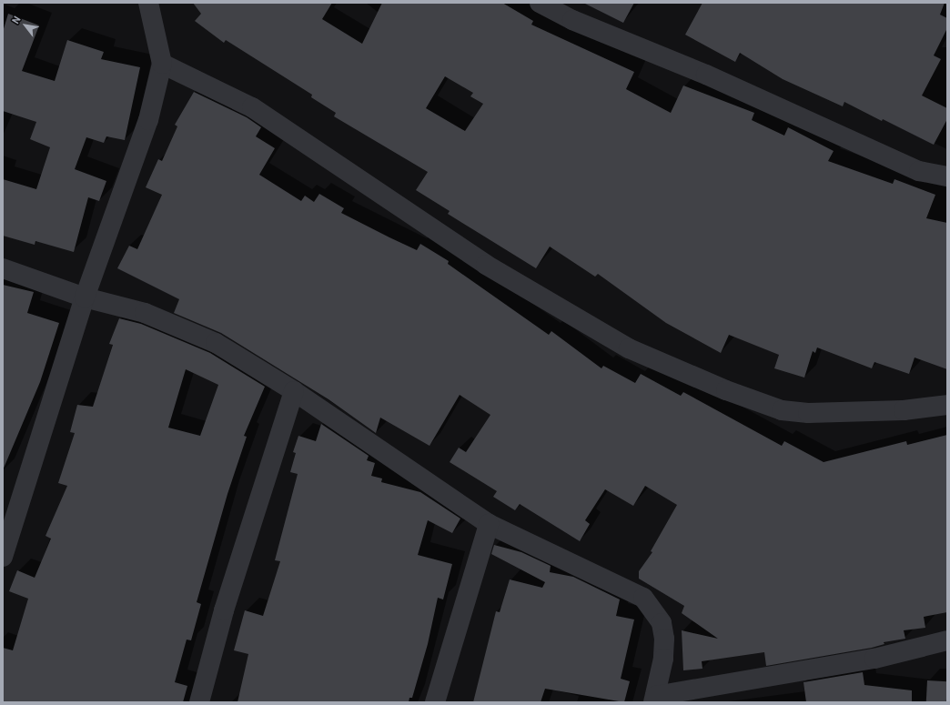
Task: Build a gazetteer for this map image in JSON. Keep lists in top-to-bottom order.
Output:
{
  "north": "top left"
}
